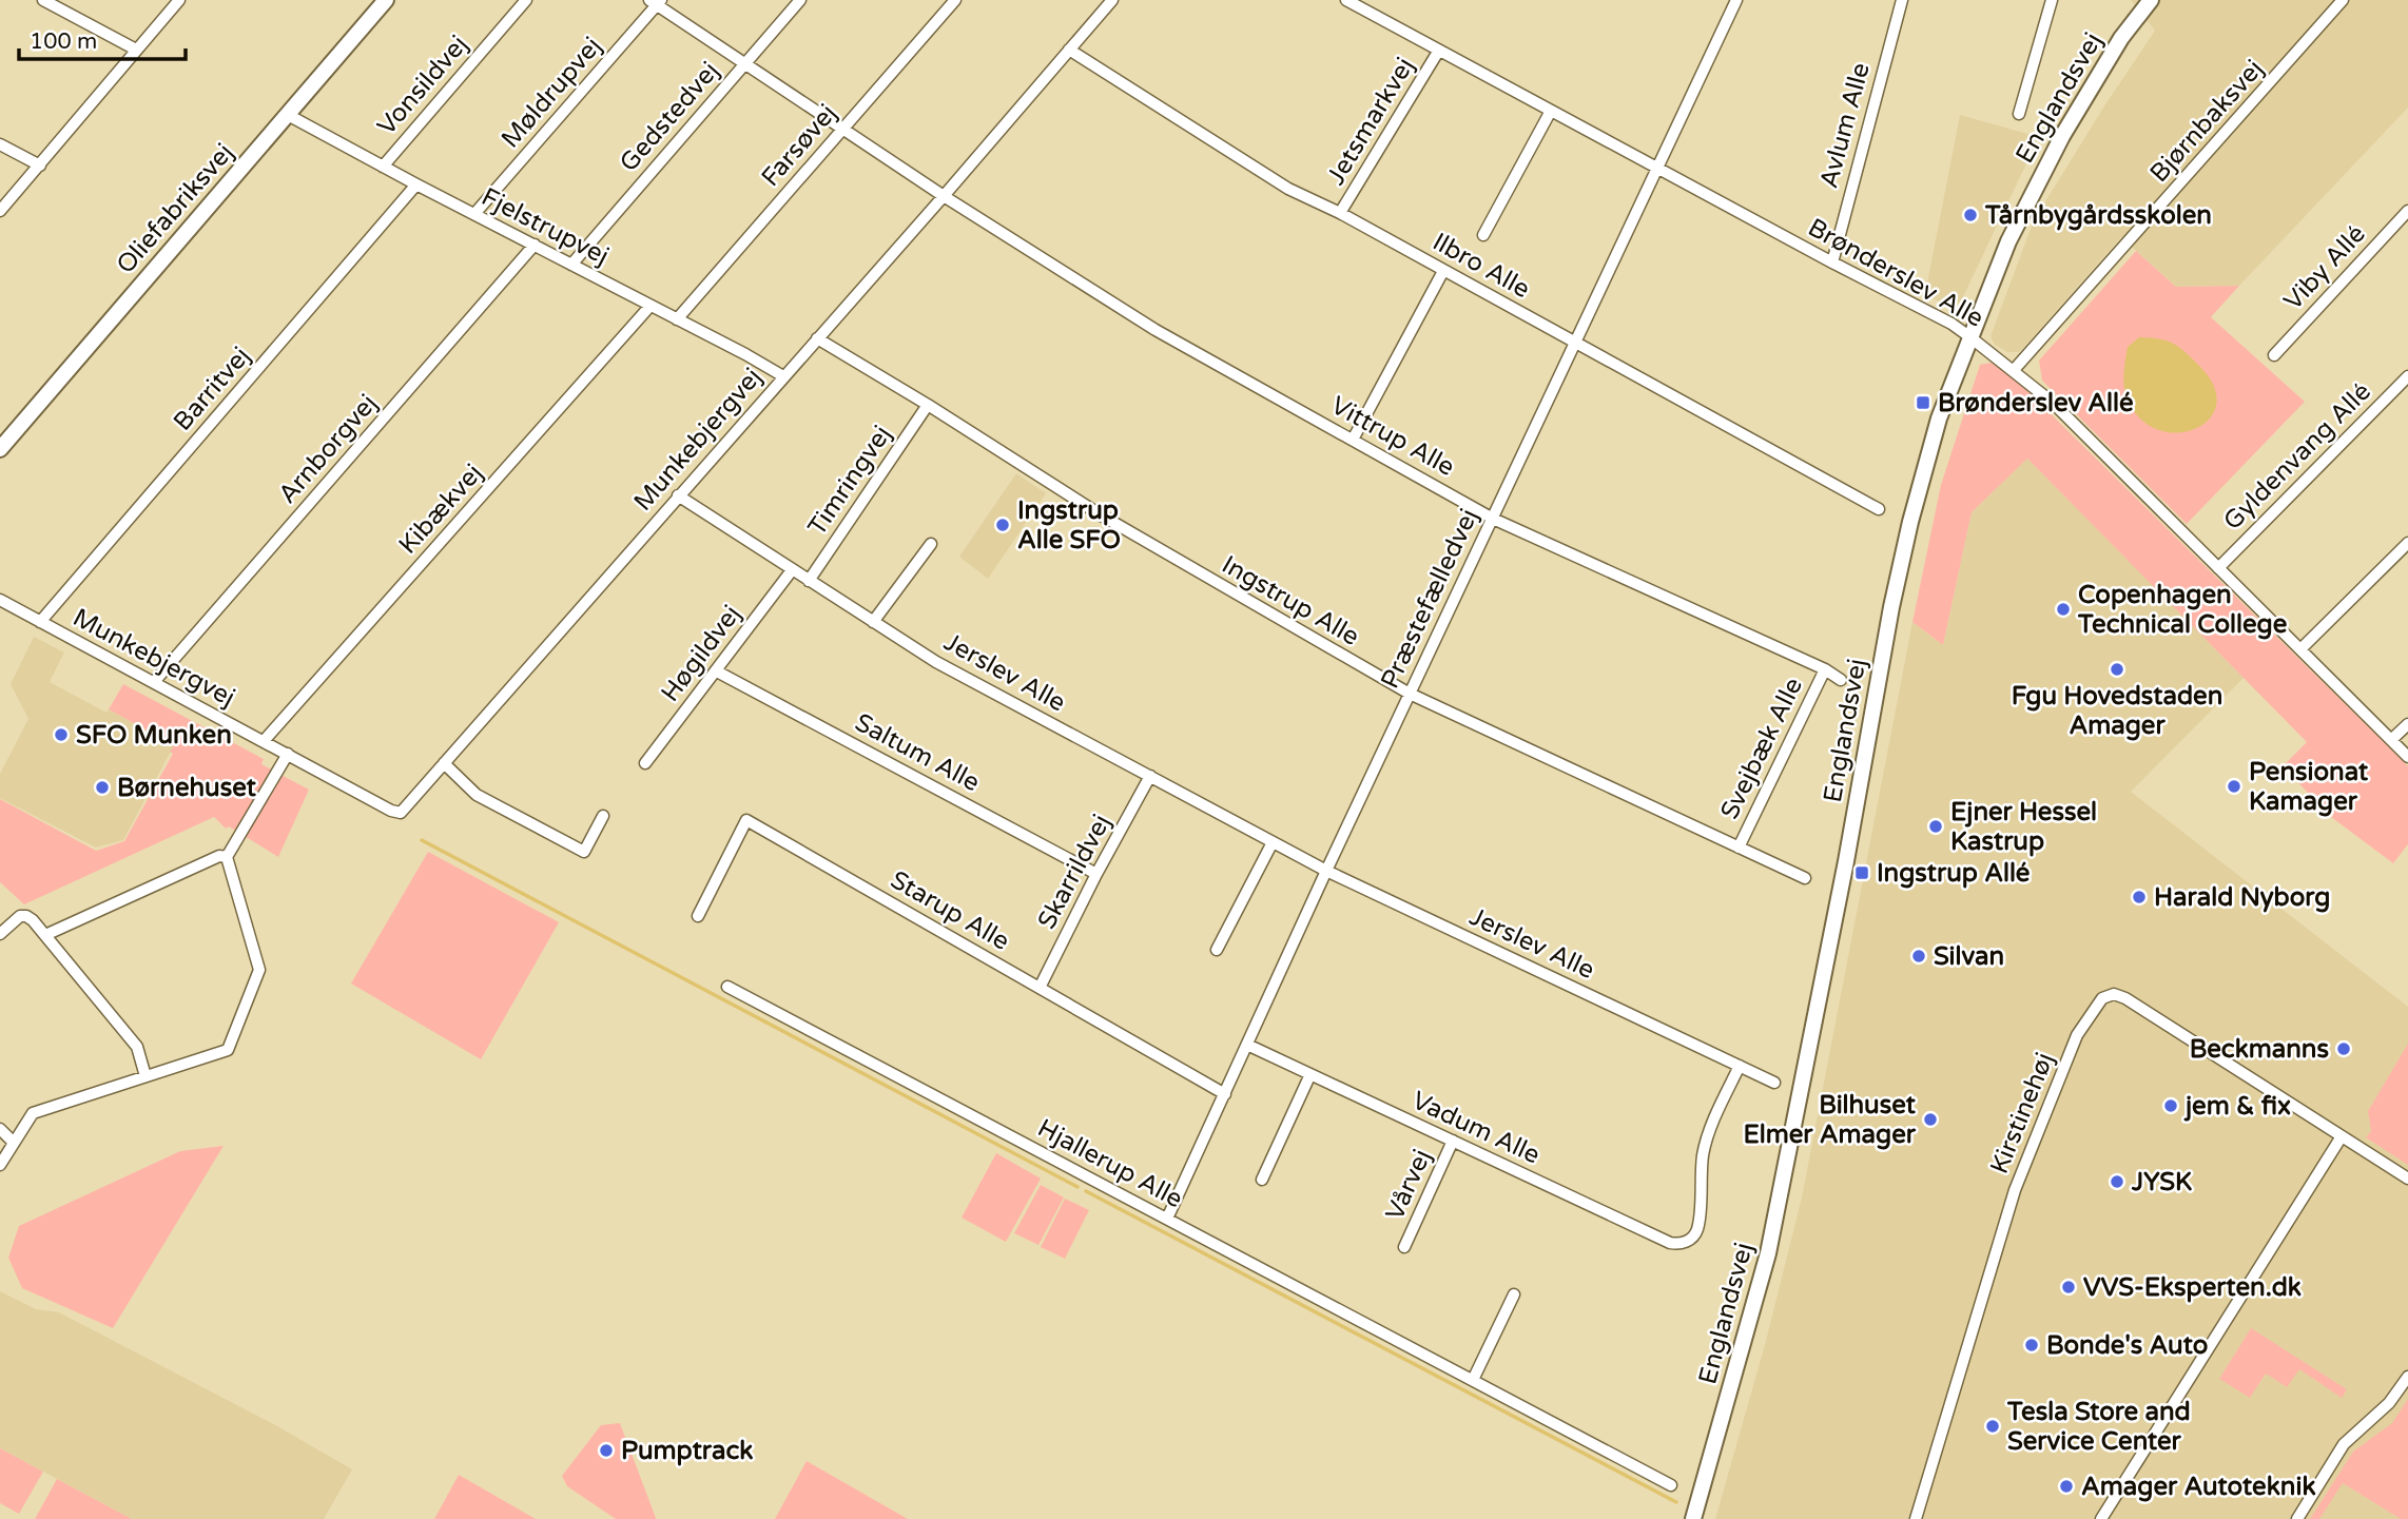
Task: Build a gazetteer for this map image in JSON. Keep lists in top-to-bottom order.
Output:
{
  "streets": {
    "main road": ["Englandsvej", "Oliefabriksvej"],
    "street": [
      "Vonsildvej",
      "Møldrupvej",
      "Gedstedvej",
      "Jetsmarkvej",
      "Bjørnbaksvej",
      "Avlum Alle",
      "Farsøvej",
      "Fjelstrupvej",
      "Ilbro Alle",
      "Viby Allé",
      "Brønderslev Alle",
      "Barritvej",
      "Vittrup Alle",
      "Munkebjergvej",
      "Arnborgvej",
      "Gyldenvang Allé",
      "Timringvej",
      "Kibækvej",
      "Præstefælledvej",
      "Ingstrup Alle",
      "Høgildvej",
      "Jerslev Alle",
      "Svejbæk Alle",
      "Saltum Alle",
      "Skarrildvej",
      "Starup Alle",
      "Kirstinehøj",
      "Vadum Alle",
      "Hjallerup Alle",
      "Vårvej"
    ]
  },
  "crossings": [
    ["Vonsildvej", "Fjelstrupvej"],
    ["Møldrupvej", "Fjelstrupvej"],
    ["Møldrupvej", "Vittrup Alle"],
    ["Englandsvej", "Brønderslev Alle"],
    ["Gedstedvej", "Fjelstrupvej"],
    ["Gedstedvej", "Vittrup Alle"],
    ["Jetsmarkvej", "Ilbro Alle"],
    ["Jetsmarkvej", "Brønderslev Alle"],
    ["Bjørnbaksvej", "Brønderslev Alle"],
    ["Avlum Alle", "Brønderslev Alle"],
    ["Farsøvej", "Fjelstrupvej"],
    ["Farsøvej", "Vittrup Alle"],
    ["Oliefabriksvej", "Fjelstrupvej"],
    ["Fjelstrupvej", "Barritvej"],
    ["Fjelstrupvej", "Munkebjergvej"],
    ["Fjelstrupvej", "Arnborgvej"],
    ["Fjelstrupvej", "Kibækvej"],
    ["Ilbro Alle", "Munkebjergvej"],
    ["Ilbro Alle", "Præstefælledvej"],
    ["Brønderslev Alle", "Gyldenvang Allé"],
    ["Brønderslev Alle", "Præstefælledvej"],
    ["Barritvej", "Munkebjergvej"],
    ["Vittrup Alle", "Munkebjergvej"],
    ["Vittrup Alle", "Præstefælledvej"],
    ["Vittrup Alle", "Svejbæk Alle"],
    ["Munkebjergvej", "Arnborgvej"],
    ["Munkebjergvej", "Kibækvej"],
    ["Munkebjergvej", "Ingstrup Alle"],
    ["Munkebjergvej", "Jerslev Alle"],
    ["Timringvej", "Ingstrup Alle"],
    ["Timringvej", "Jerslev Alle"],
    ["Præstefælledvej", "Ingstrup Alle"],
    ["Præstefælledvej", "Jerslev Alle"],
    ["Præstefælledvej", "Starup Alle"],
    ["Præstefælledvej", "Vadum Alle"],
    ["Præstefælledvej", "Hjallerup Alle"],
    ["Ingstrup Alle", "Svejbæk Alle"],
    ["Høgildvej", "Jerslev Alle"],
    ["Høgildvej", "Saltum Alle"],
    ["Jerslev Alle", "Skarrildvej"],
    ["Jerslev Alle", "Vadum Alle"],
    ["Saltum Alle", "Skarrildvej"],
    ["Skarrildvej", "Starup Alle"],
    ["Vadum Alle", "Vårvej"]
  ],
  "places": {
    "other": [
      "Tårnbygårdsskolen",
      "Ingstrup Alle SFO",
      "Copenhagen Technical College",
      "Fgu Hovedstaden Amager",
      "SFO Munken",
      "Pensionat Kamager",
      "Børnehuset",
      "Ejner Hessel Kastrup",
      "Harald Nyborg",
      "Silvan",
      "Beckmanns",
      "jem & fix",
      "Bilhuset Elmer Amager",
      "JYSK",
      "VVS-Eksperten.dk",
      "Bonde's Auto",
      "Tesla Store and Service Center",
      "Pumptrack",
      "Amager Autoteknik"
    ],
    "transit": ["Brønderslev Allé", "Ingstrup Allé"]
  },
  "scale_bar": "100 m"
}
